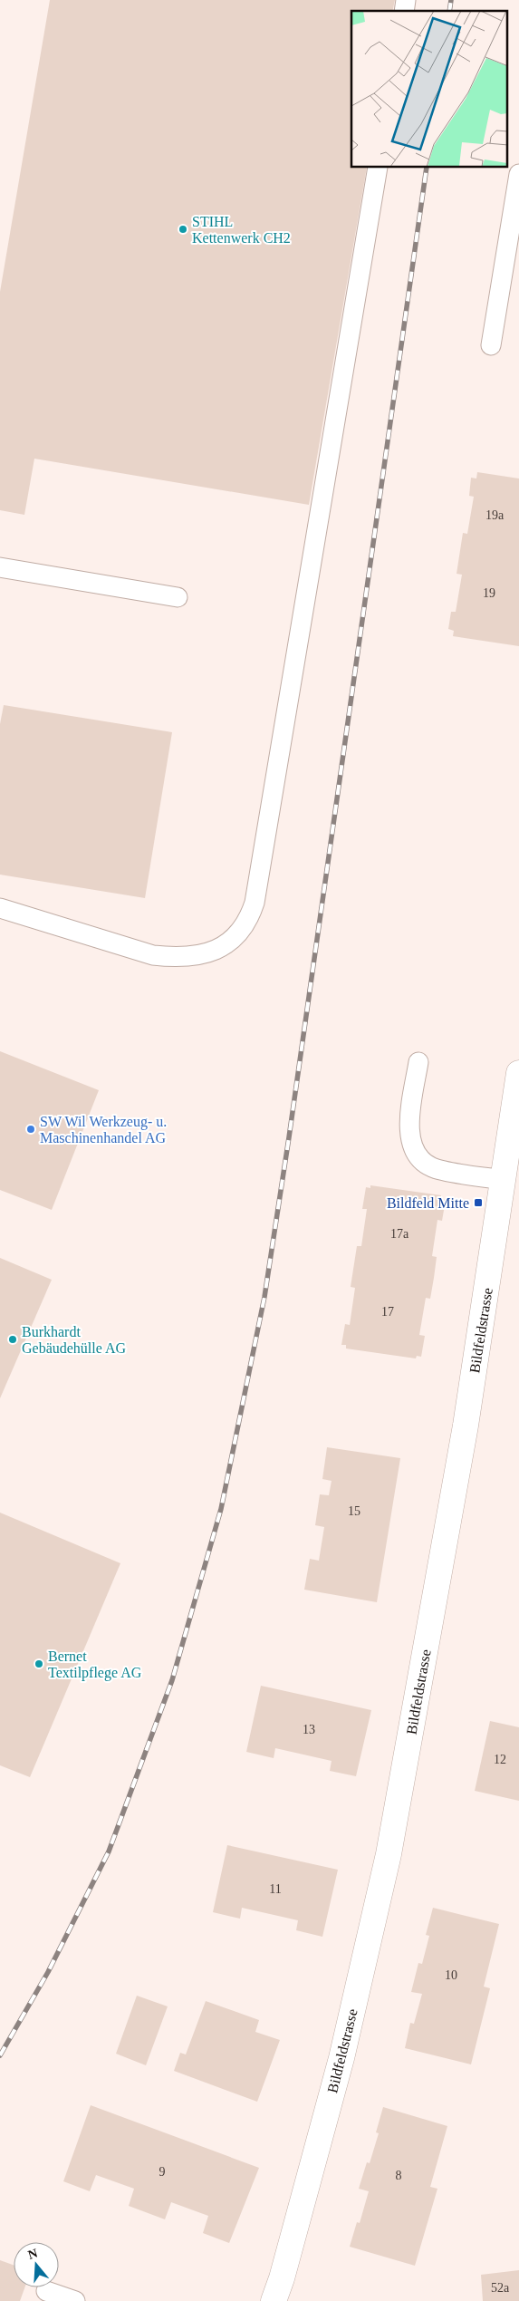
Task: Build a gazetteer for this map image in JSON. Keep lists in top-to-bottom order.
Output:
{
  "streets": {
    "street": ["Bildfeldstrasse"]
  },
  "places": {
    "other": [
      "STIHL Kettenwerk CH2",
      "SW Wil Werkzeug- u. Maschinenhandel AG",
      "Burkhardt Gebäudehülle AG",
      "Bernet Textilpflege AG"
    ],
    "transit": ["Bildfeld Mitte"]
  },
  "house_numbers": [
    "19a",
    "19",
    "17a",
    "17",
    "15",
    "13",
    "12",
    "11",
    "10",
    "9",
    "8",
    "52a"
  ],
  "north": "top"
}
